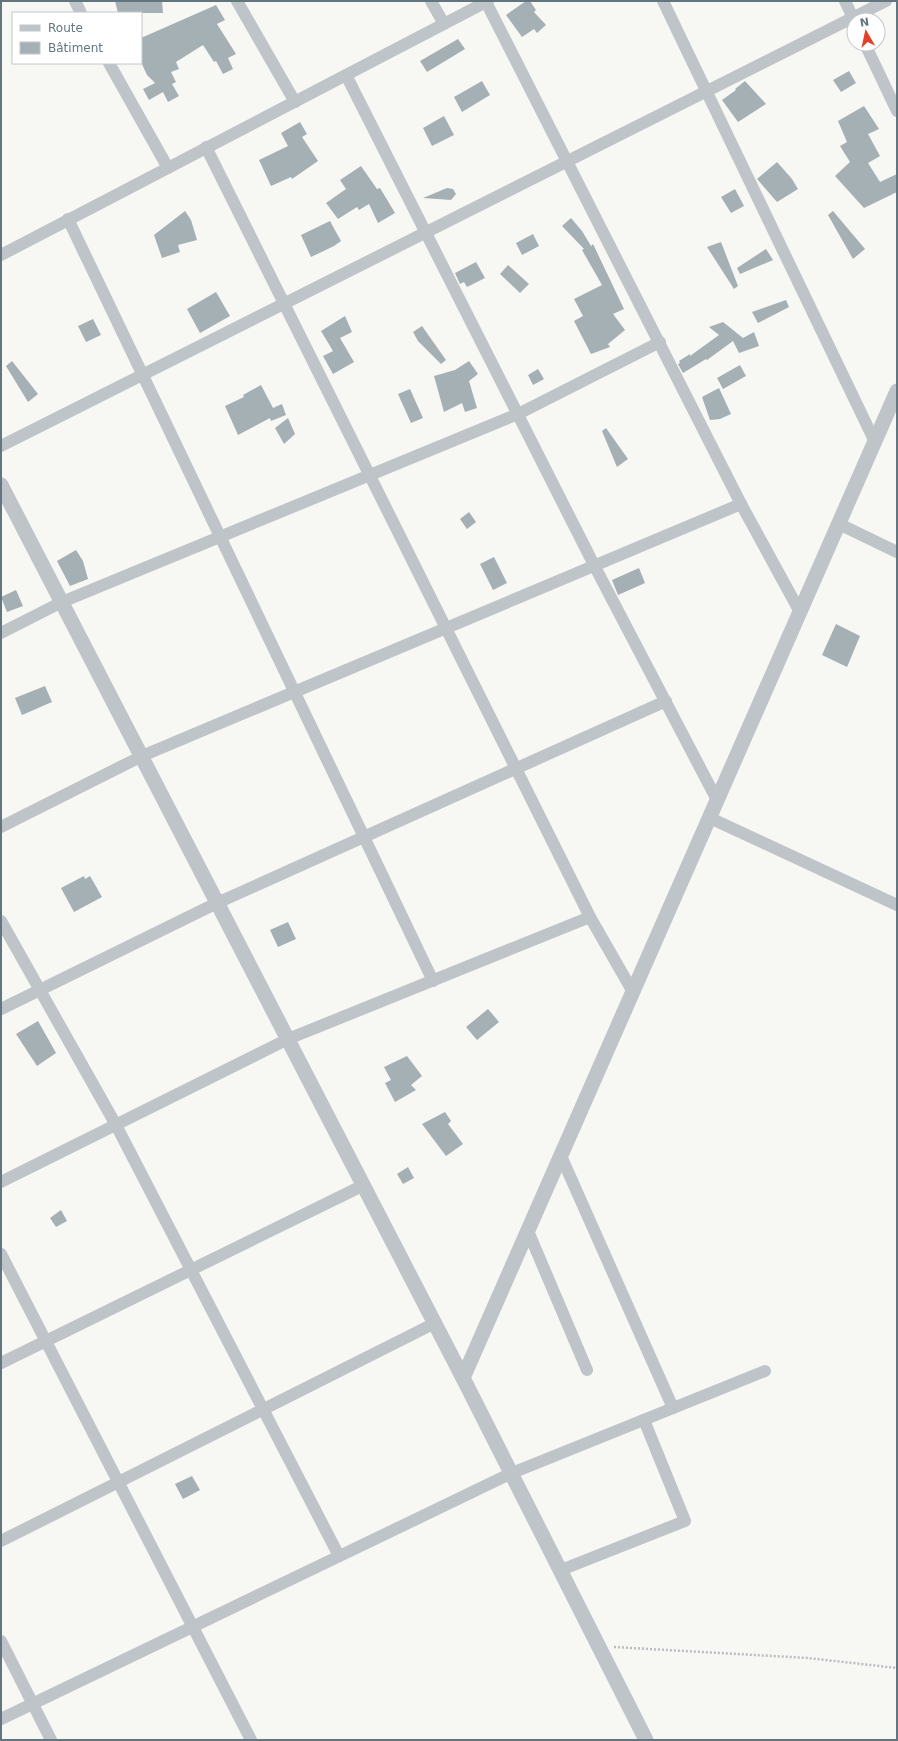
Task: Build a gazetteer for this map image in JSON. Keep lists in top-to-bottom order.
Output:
{
  "legend": ["Route", "Bâtiment"],
  "north": "top"
}
